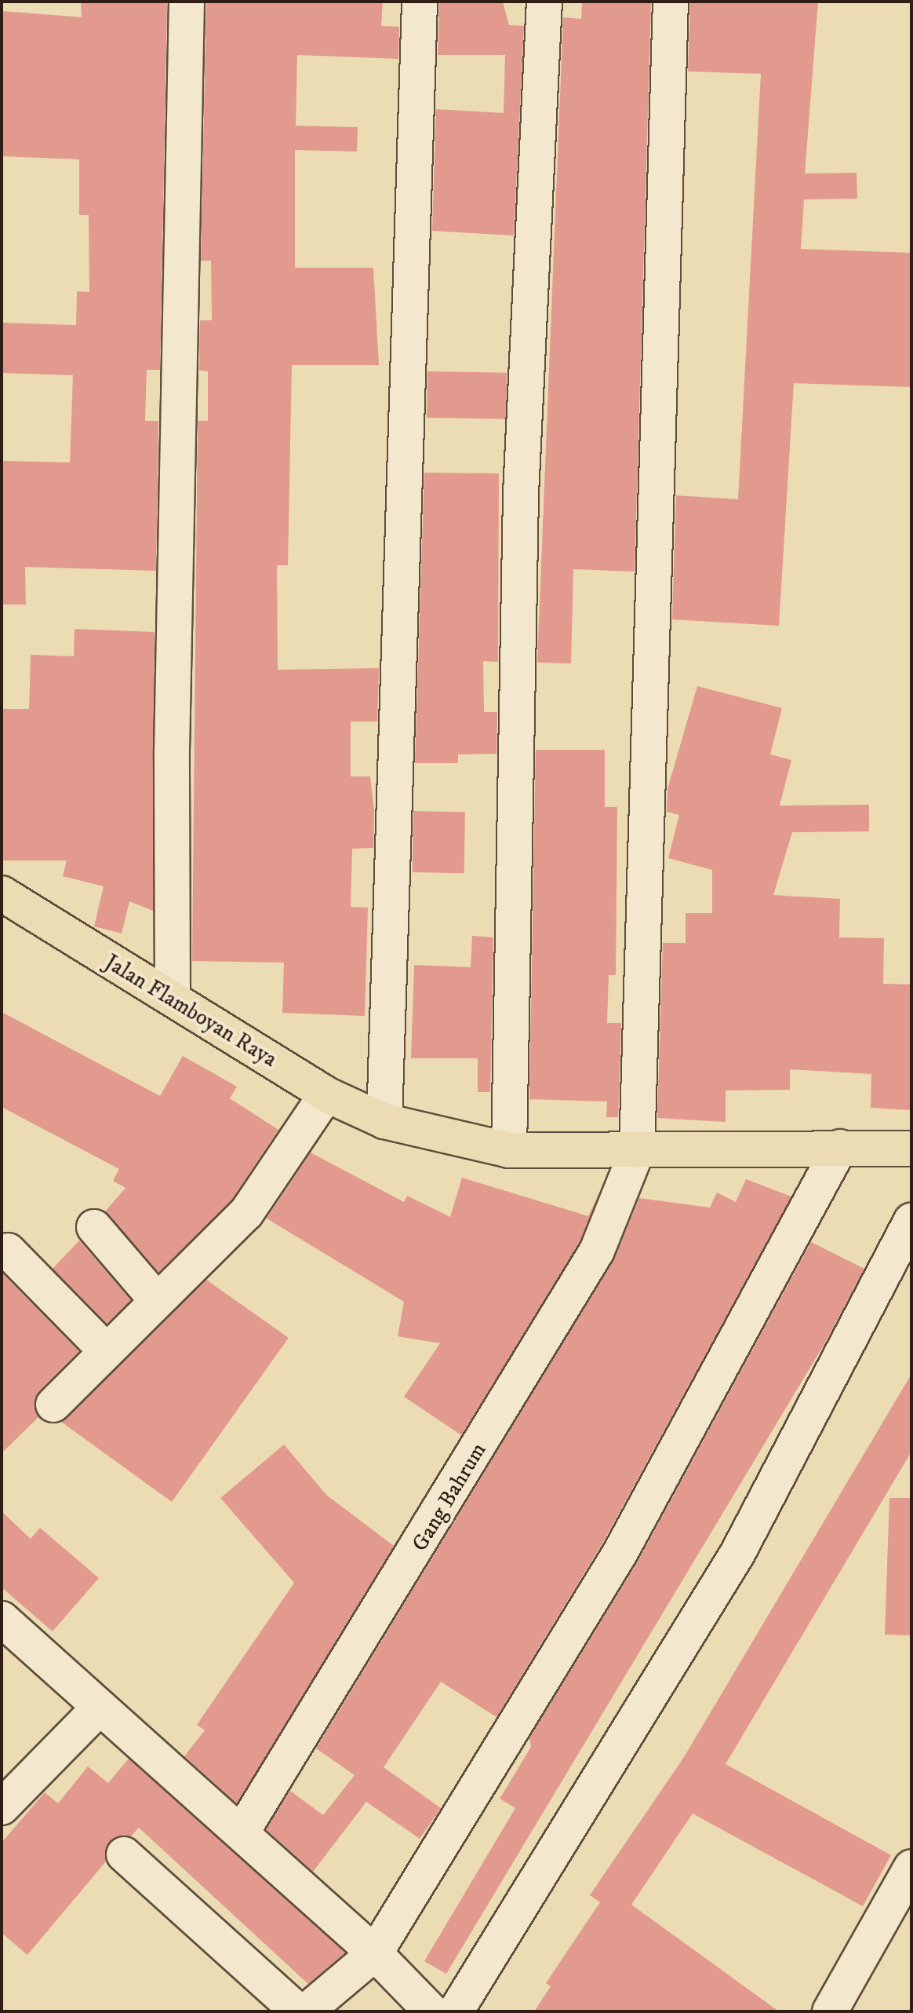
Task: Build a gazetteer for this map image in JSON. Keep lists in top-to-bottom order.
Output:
{
  "streets": {
    "main road": ["Jalan Flamboyan Raya"],
    "street": ["Gang Bahrum"]
  },
  "crossings": [
    ["Jalan Flamboyan Raya", "Gang Bahrum"]
  ]
}
